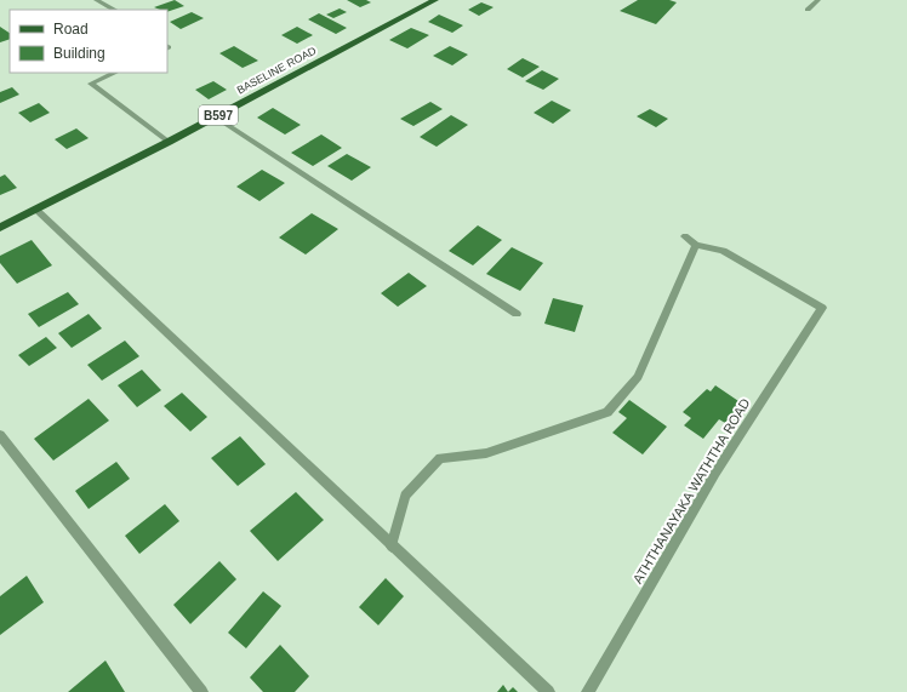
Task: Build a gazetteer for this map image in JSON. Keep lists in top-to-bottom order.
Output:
{
  "streets": {
    "main road": ["BASELINE ROAD", "B597"],
    "street": ["ATHTHANAYAKA WATHTHA ROAD"]
  },
  "legend": ["Road", "Building"]
}
